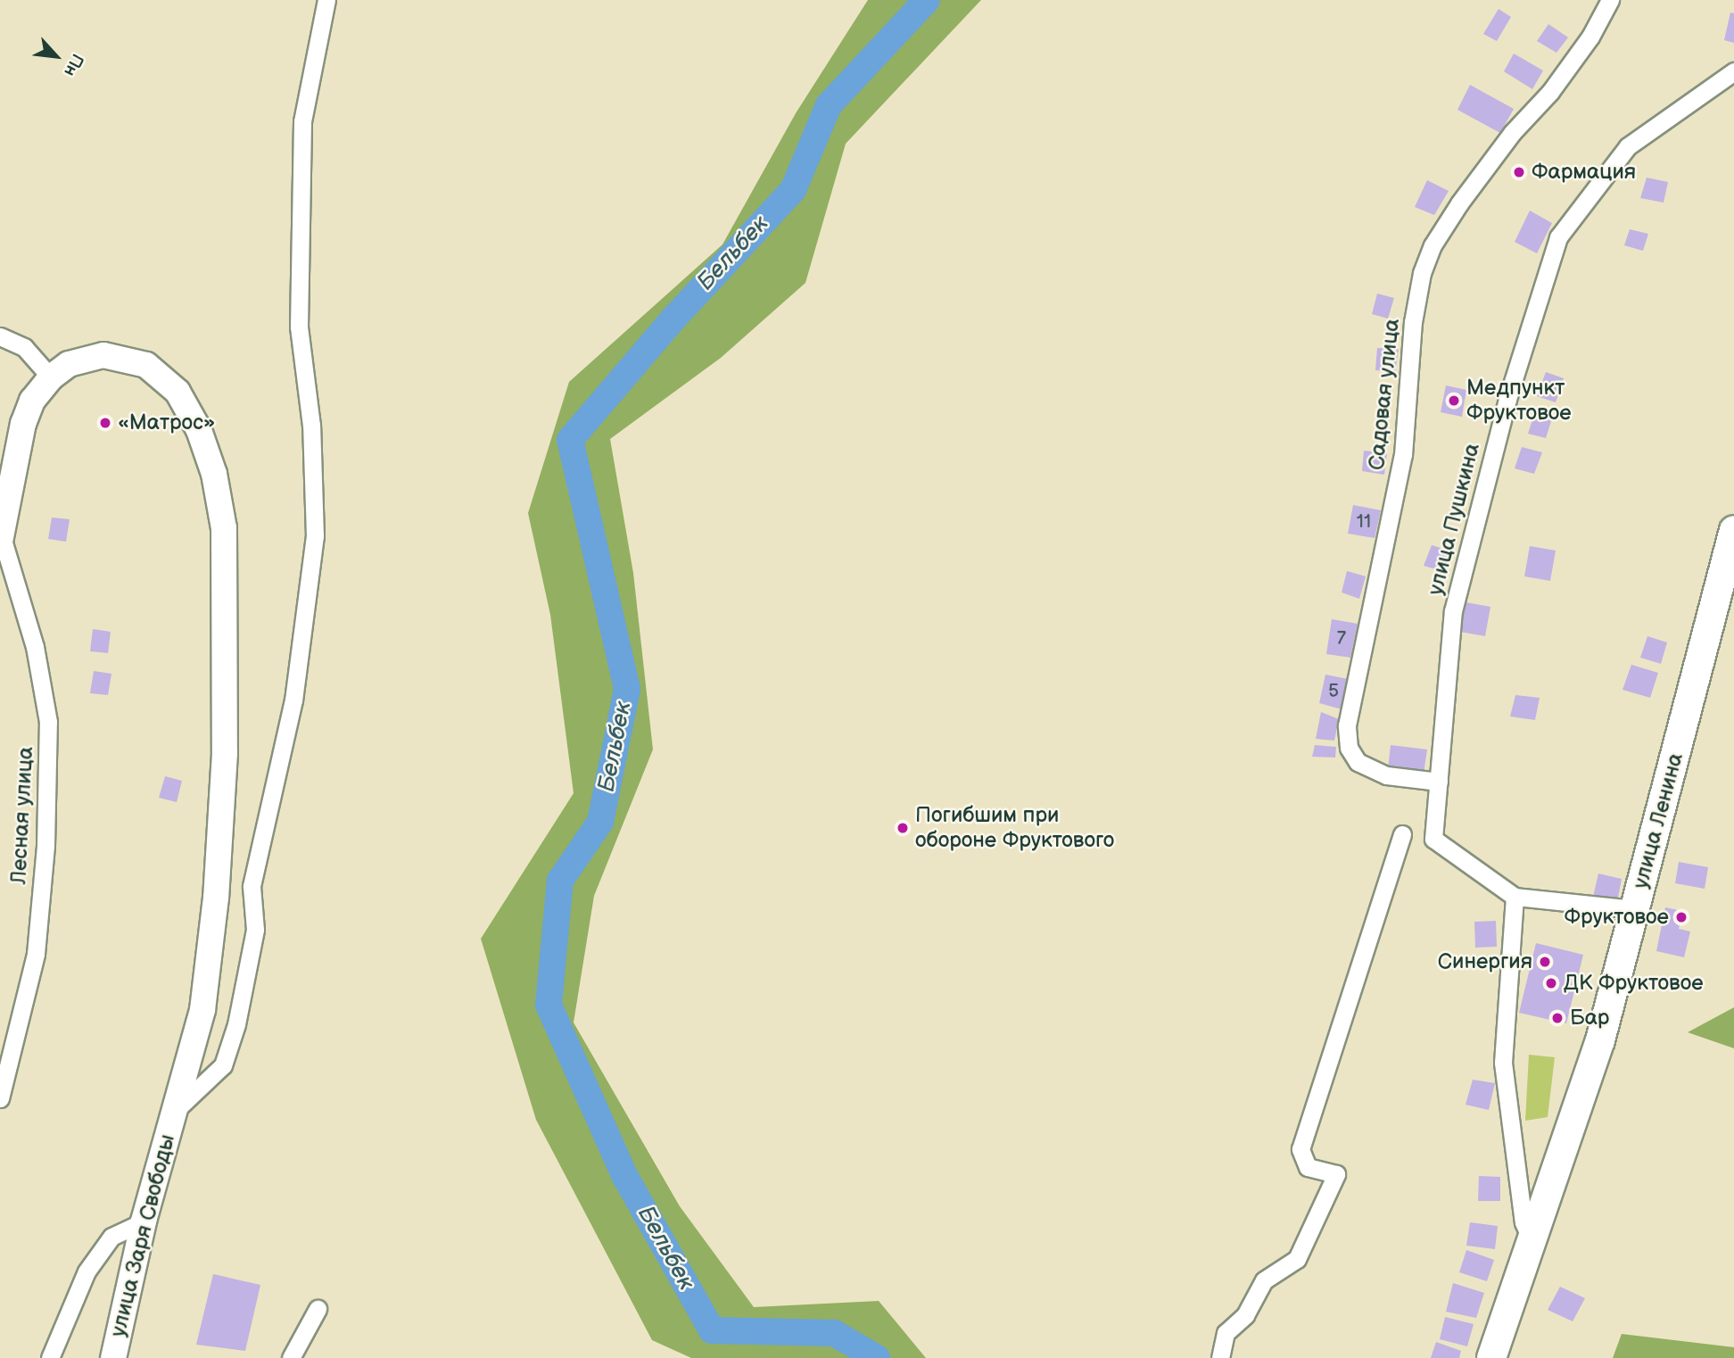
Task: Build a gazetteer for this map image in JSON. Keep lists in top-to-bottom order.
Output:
{
  "streets": {
    "main road": ["улица Ленина"],
    "street": [
      "Садовая улица",
      "улица Пушкина",
      "Лесная улица",
      "улица Заря Свободы"
    ]
  },
  "crossings": [
    ["Садовая улица", "улица Пушкина"]
  ],
  "water": ["Бельбек"],
  "places": [
    "Фармация",
    "Медпункт Фруктовое",
    "«Матрос»",
    "Погибшим при обороне Фруктового",
    "Фруктовое",
    "Синергия",
    "ДК Фруктовое",
    "Бар"
  ],
  "house_numbers": ["11", "7", "5"],
  "north": "bottom right"
}
